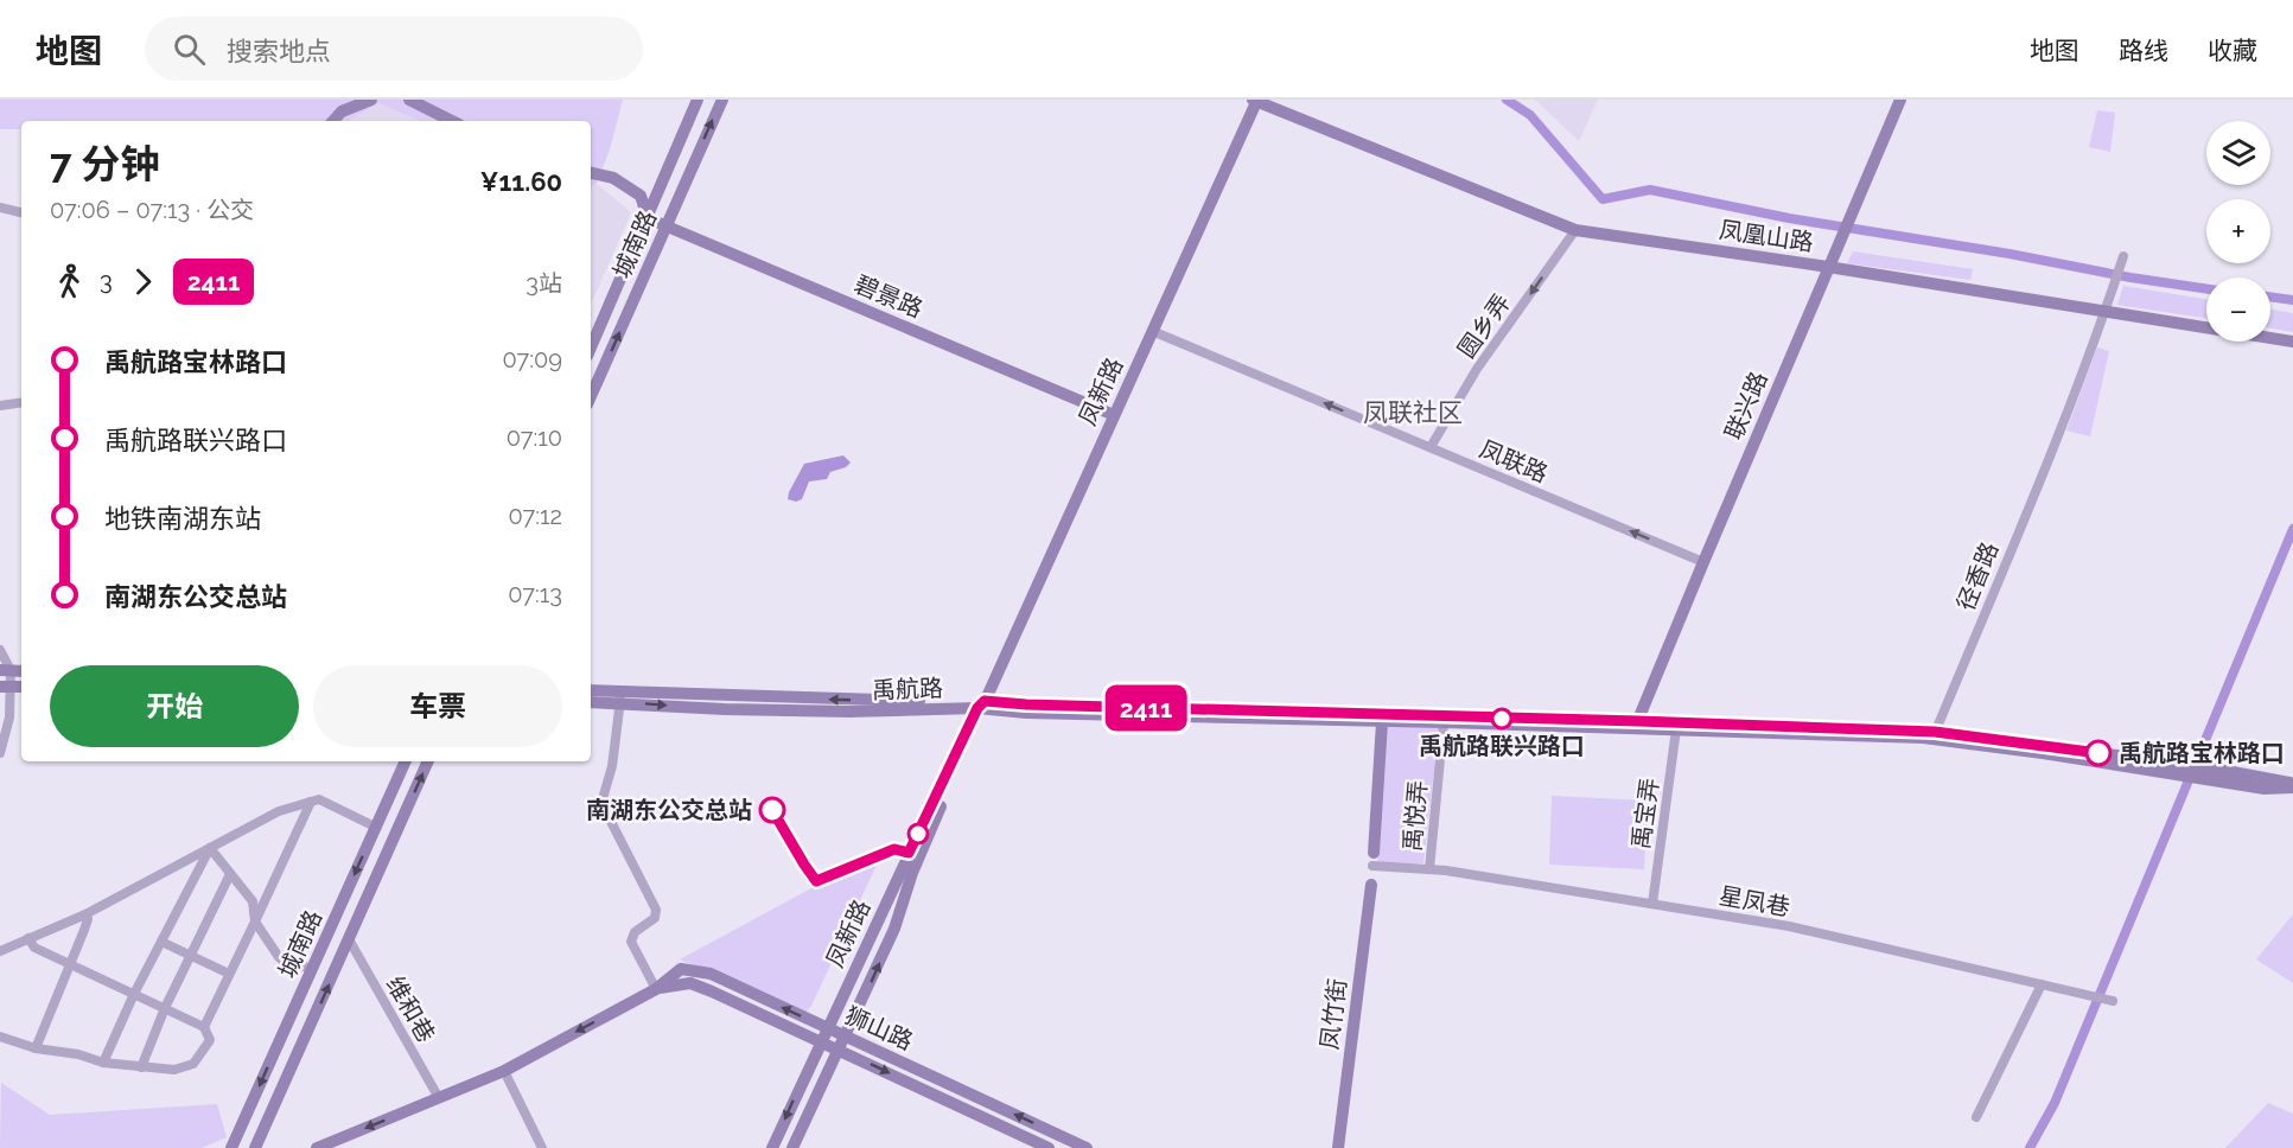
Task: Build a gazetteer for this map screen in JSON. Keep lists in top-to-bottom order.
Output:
{
  "streets": {
    "main road": [
      "凤凰山路",
      "城南路",
      "碧景路",
      "凤新路",
      "联兴路",
      "禹航路",
      "凤竹街",
      "狮山路"
    ],
    "street": [
      "圆乡弄",
      "凤联路",
      "径香路",
      "禹宝弄",
      "禹悦弄",
      "星凤巷",
      "维和巷"
    ]
  },
  "crossings": [
    ["凤凰山路", "圆乡弄"],
    ["凤凰山路", "凤新路"],
    ["凤凰山路", "联兴路"],
    ["凤凰山路", "径香路"],
    ["城南路", "碧景路"],
    ["城南路", "维和巷"],
    ["碧景路", "凤新路"],
    ["圆乡弄", "凤联路"],
    ["凤新路", "凤联路"],
    ["凤新路", "禹航路"],
    ["凤新路", "狮山路"],
    ["联兴路", "凤联路"],
    ["联兴路", "禹航路"],
    ["径香路", "禹航路"],
    ["禹航路", "禹宝弄"],
    ["禹航路", "禹悦弄"],
    ["禹宝弄", "星凤巷"],
    ["禹悦弄", "星凤巷"],
    ["维和巷", "狮山路"]
  ],
  "one_way": ["圆乡弄", "凤联路"],
  "districts": ["凤联社区"],
  "places": ["禹航路联兴路口", "禹航路宝林路口", "南湖东公交总站"],
  "lines": ["bus line 2411"],
  "page": {
    "header": "地图",
    "search": "搜索地点",
    "nav": ["地图", "路线", "收藏"],
    "on_map": "2411",
    "map_buttons": ["+", "−"],
    "heading": ["7 分钟", "07:06 – 07:13 · 公交", "¥11.60"],
    "legs": ["3", "2411", "3站"],
    "list": [
      {
        "name": "禹航路宝林路口",
        "value": "07:09"
      },
      {
        "name": "禹航路联兴路口",
        "value": "07:10"
      },
      {
        "name": "地铁南湖东站",
        "value": "07:12"
      },
      {
        "name": "南湖东公交总站",
        "value": "07:13"
      }
    ],
    "buttons": ["开始", "车票"]
  }
}
